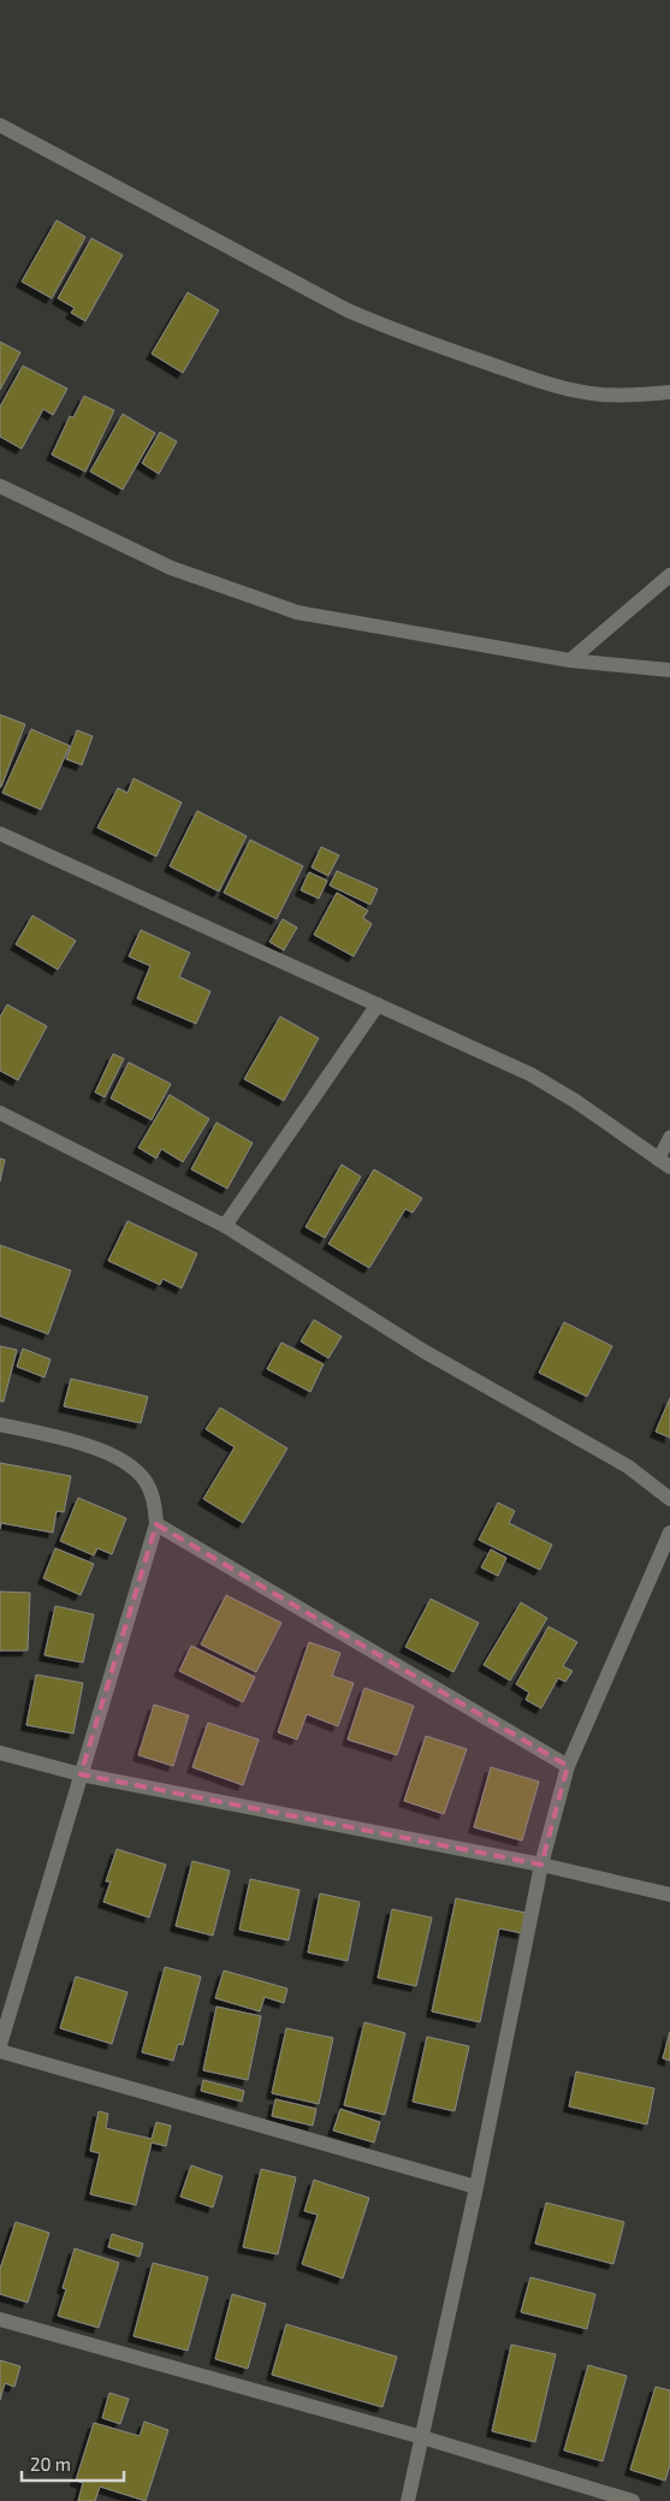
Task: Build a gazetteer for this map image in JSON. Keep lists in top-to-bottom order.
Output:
{
  "scale_bar": "20 m"
}
